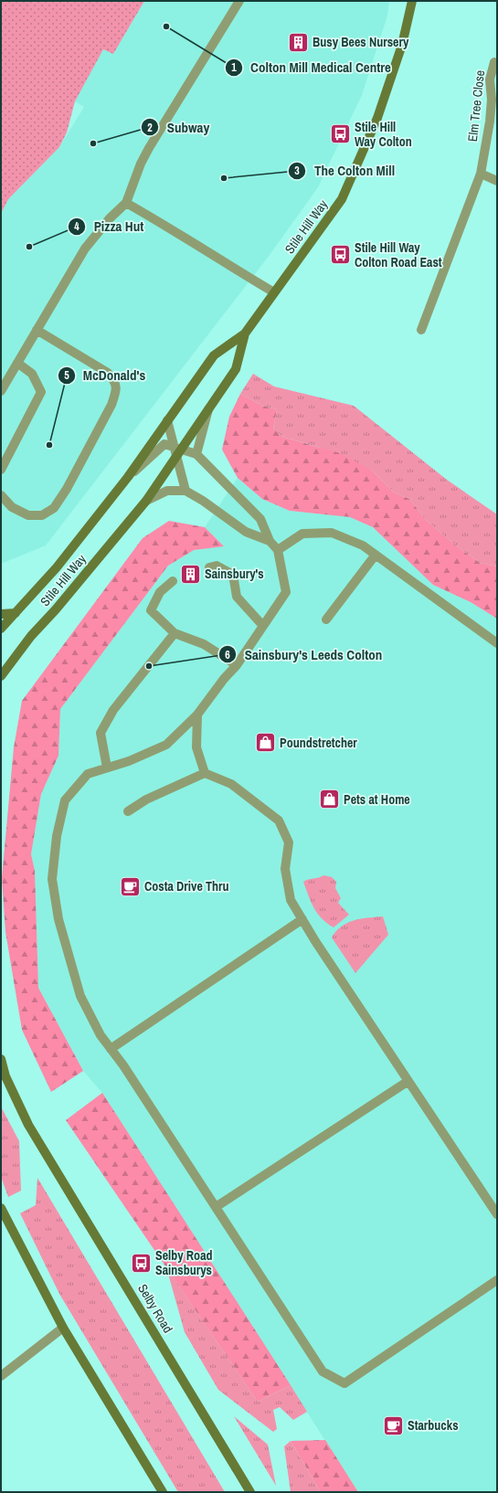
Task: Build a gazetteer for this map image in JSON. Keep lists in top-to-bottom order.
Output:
{
  "streets": {
    "street": ["Elm Tree Close", "Stile Hill Way", "Selby Road"]
  },
  "places": {
    "other": [
      "Colton Mill Medical Centre",
      "Subway",
      "The Colton Mill",
      "Pizza Hut",
      "McDonald's",
      "Sainsbury's Leeds Colton"
    ],
    "building": ["Busy Bees Nursery", "Sainsbury's"],
    "bus stop": ["Stile Hill Way Colton", "Stile Hill Way Colton Road East", "Selby Road Sainsburys"],
    "shop": ["Poundstretcher", "Pets at Home"],
    "cafe": ["Costa Drive Thru", "Starbucks"]
  }
}
